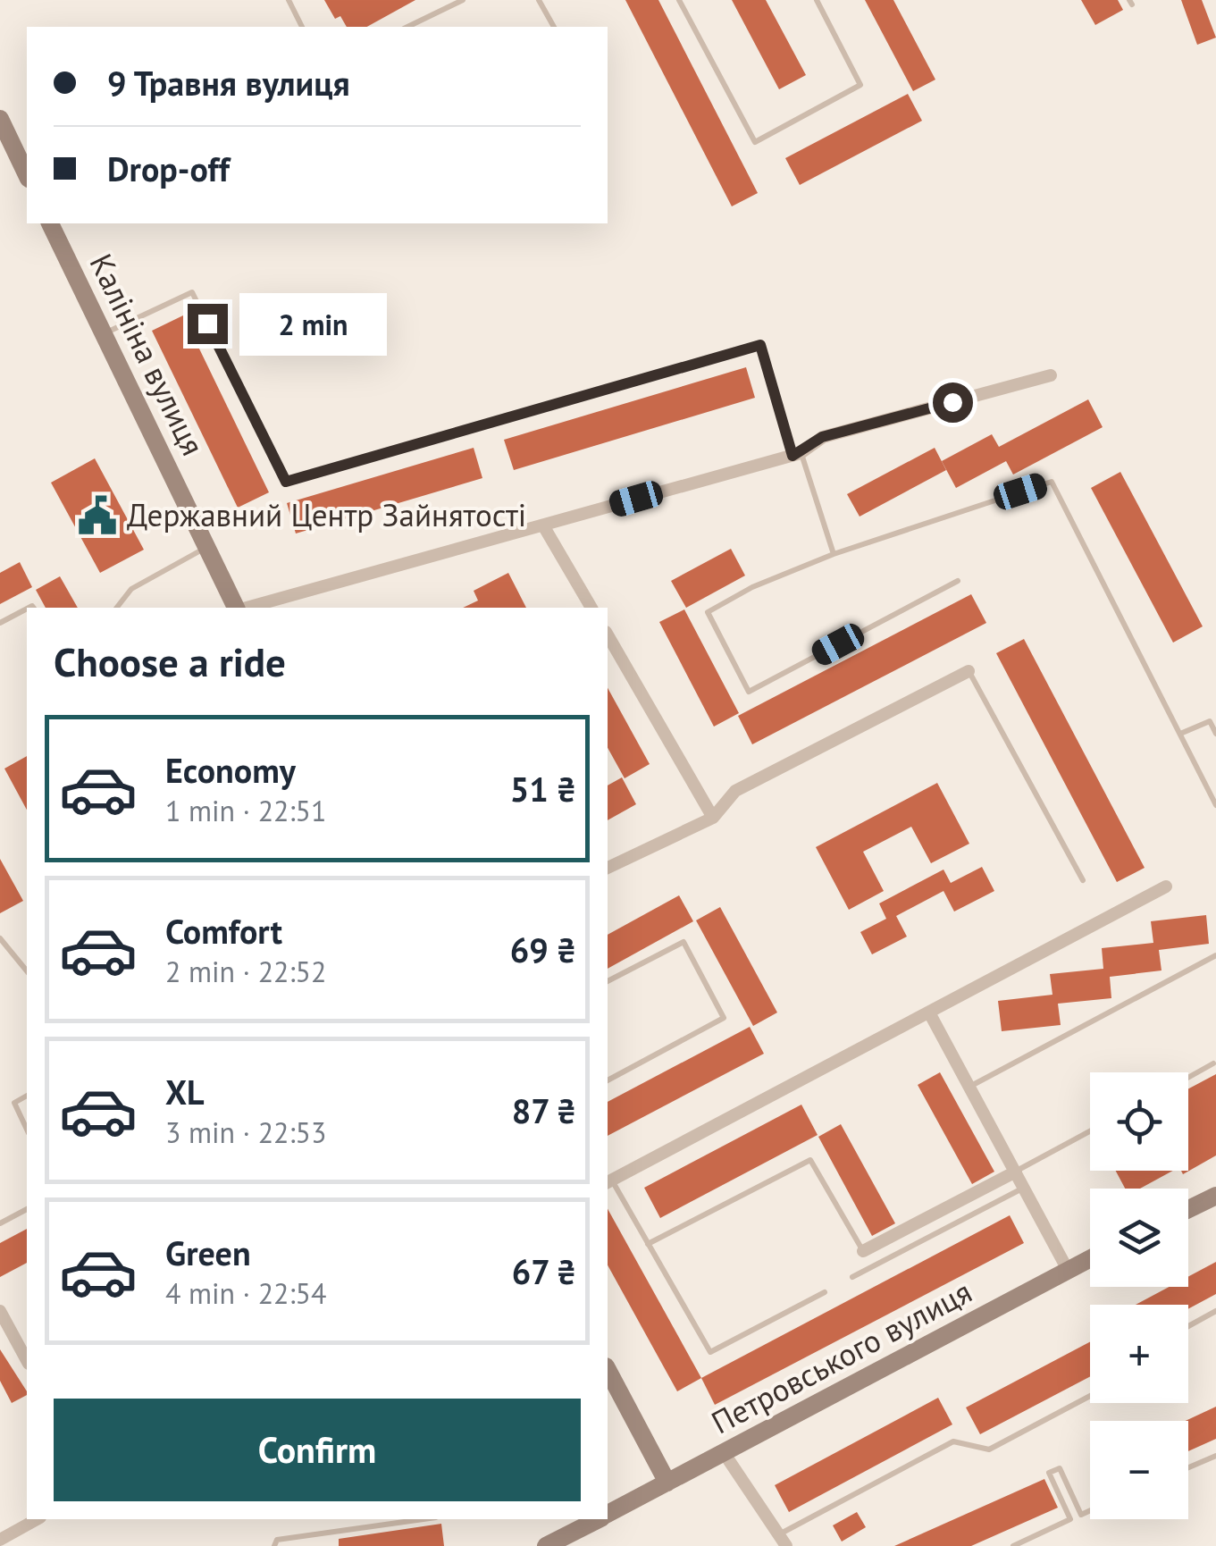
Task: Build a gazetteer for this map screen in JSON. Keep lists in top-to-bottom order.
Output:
{
  "streets": {
    "street": ["Калініна вулиця", "Петровського вулиця"]
  },
  "places": {
    "public building": ["Державний Центр Зайнятості"]
  },
  "page": {
    "banner": ["9 Травня вулиця", "Drop-off"],
    "bubble": "2 min",
    "heading": "Choose a ride",
    "list": [
      {
        "name": "Economy",
        "note": "1 min · 22:51",
        "value": "51 ₴"
      },
      {
        "name": "Comfort",
        "note": "2 min · 22:52",
        "value": "69 ₴"
      },
      {
        "name": "XL",
        "note": "3 min · 22:53",
        "value": "87 ₴"
      },
      {
        "name": "Green",
        "note": "4 min · 22:54",
        "value": "67 ₴"
      }
    ],
    "map_buttons": ["+", "−"],
    "buttons": "Confirm"
  }
}
